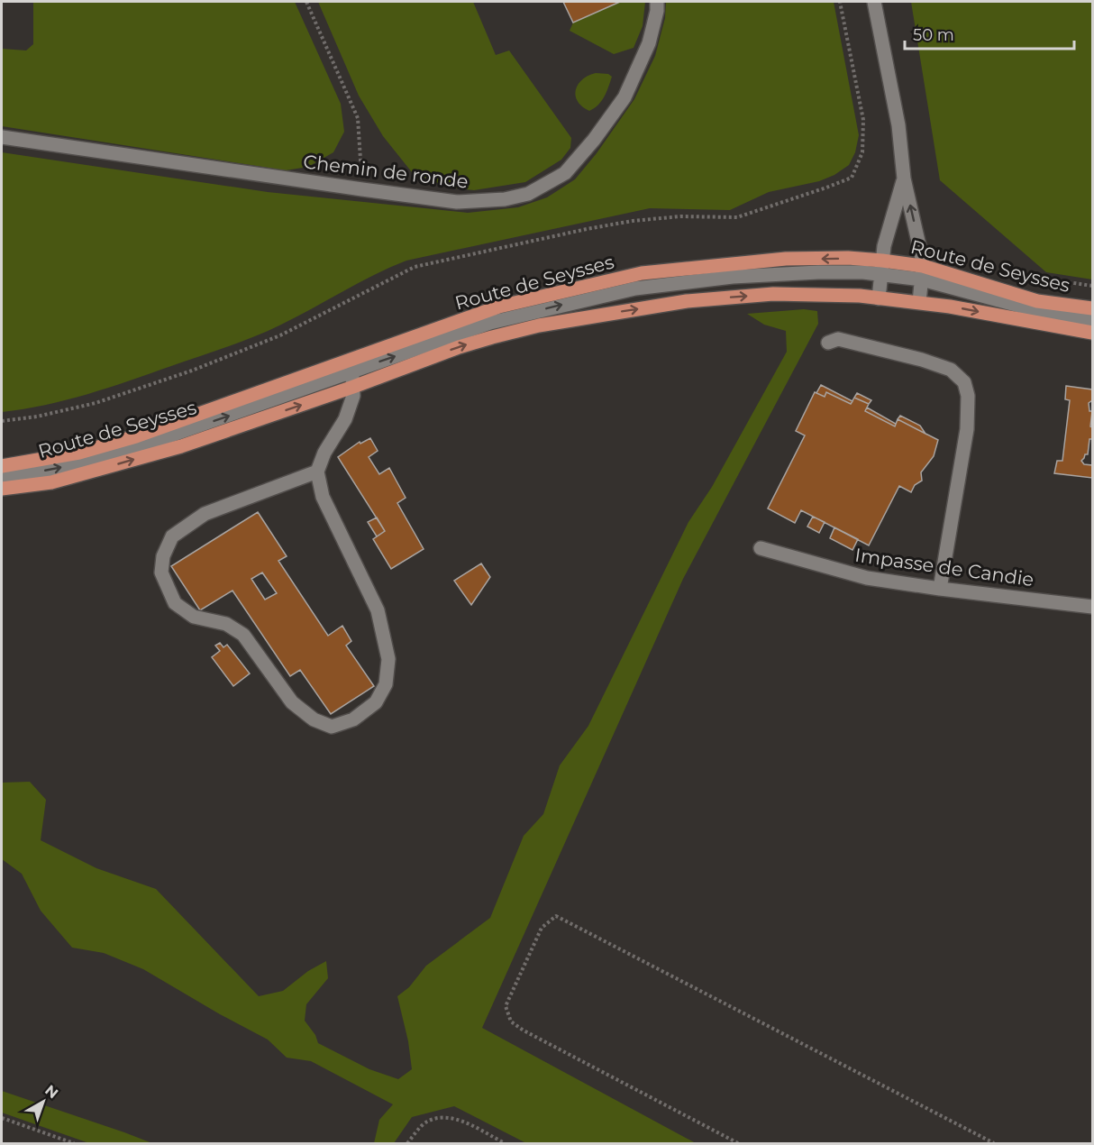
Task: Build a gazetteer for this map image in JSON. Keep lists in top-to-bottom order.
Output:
{
  "streets": {
    "main road": ["Route de Seysses"],
    "street": ["Chemin de ronde", "Impasse de Candie"]
  },
  "scale_bar": "50 m",
  "north": "top right"
}
